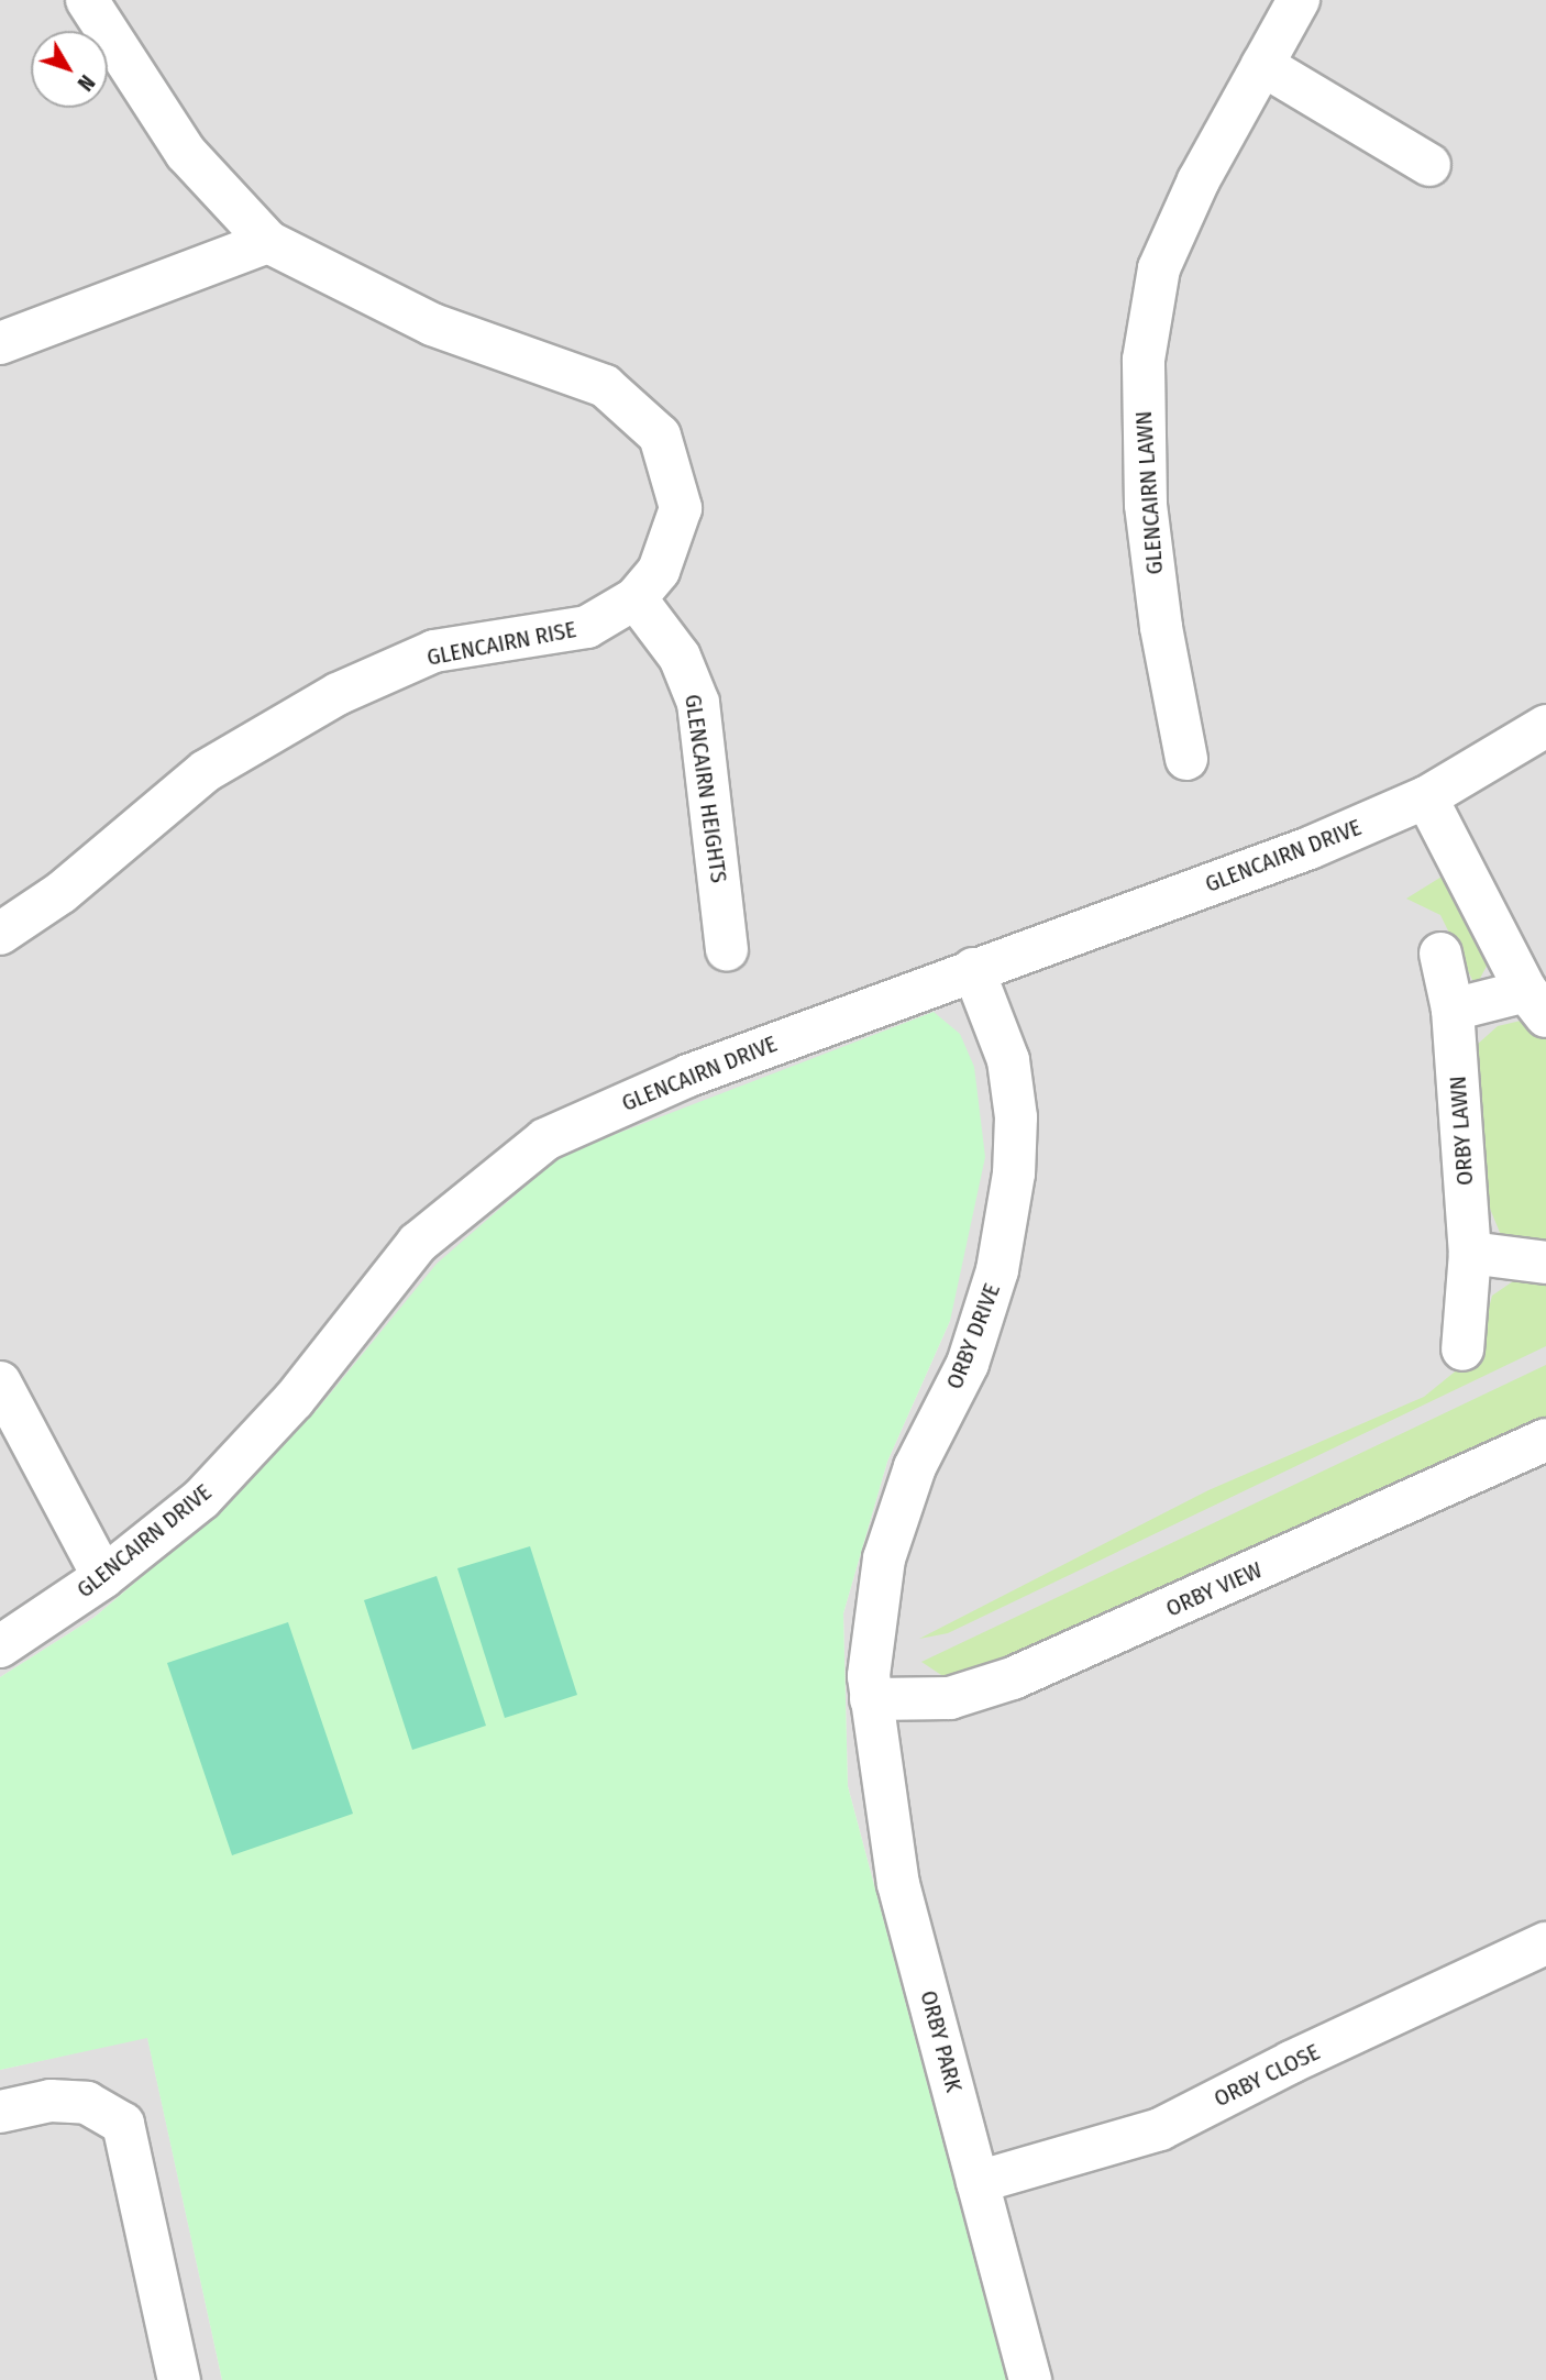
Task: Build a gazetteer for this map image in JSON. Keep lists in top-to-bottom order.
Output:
{
  "streets": {
    "street": [
      "GLENCAIRN LAWN",
      "GLENCAIRN RISE",
      "GLENCAIRN HEIGHTS",
      "GLENCAIRN DRIVE",
      "ORBY LAWN",
      "ORBY DRIVE",
      "ORBY VIEW",
      "ORBY PARK",
      "ORBY CLOSE"
    ]
  },
  "crossings": [
    ["GLENCAIRN RISE", "GLENCAIRN HEIGHTS"],
    ["GLENCAIRN DRIVE", "ORBY DRIVE"],
    ["ORBY DRIVE", "ORBY VIEW"],
    ["ORBY DRIVE", "ORBY PARK"],
    ["ORBY VIEW", "ORBY PARK"],
    ["ORBY PARK", "ORBY CLOSE"]
  ],
  "north": "bottom right"
}
